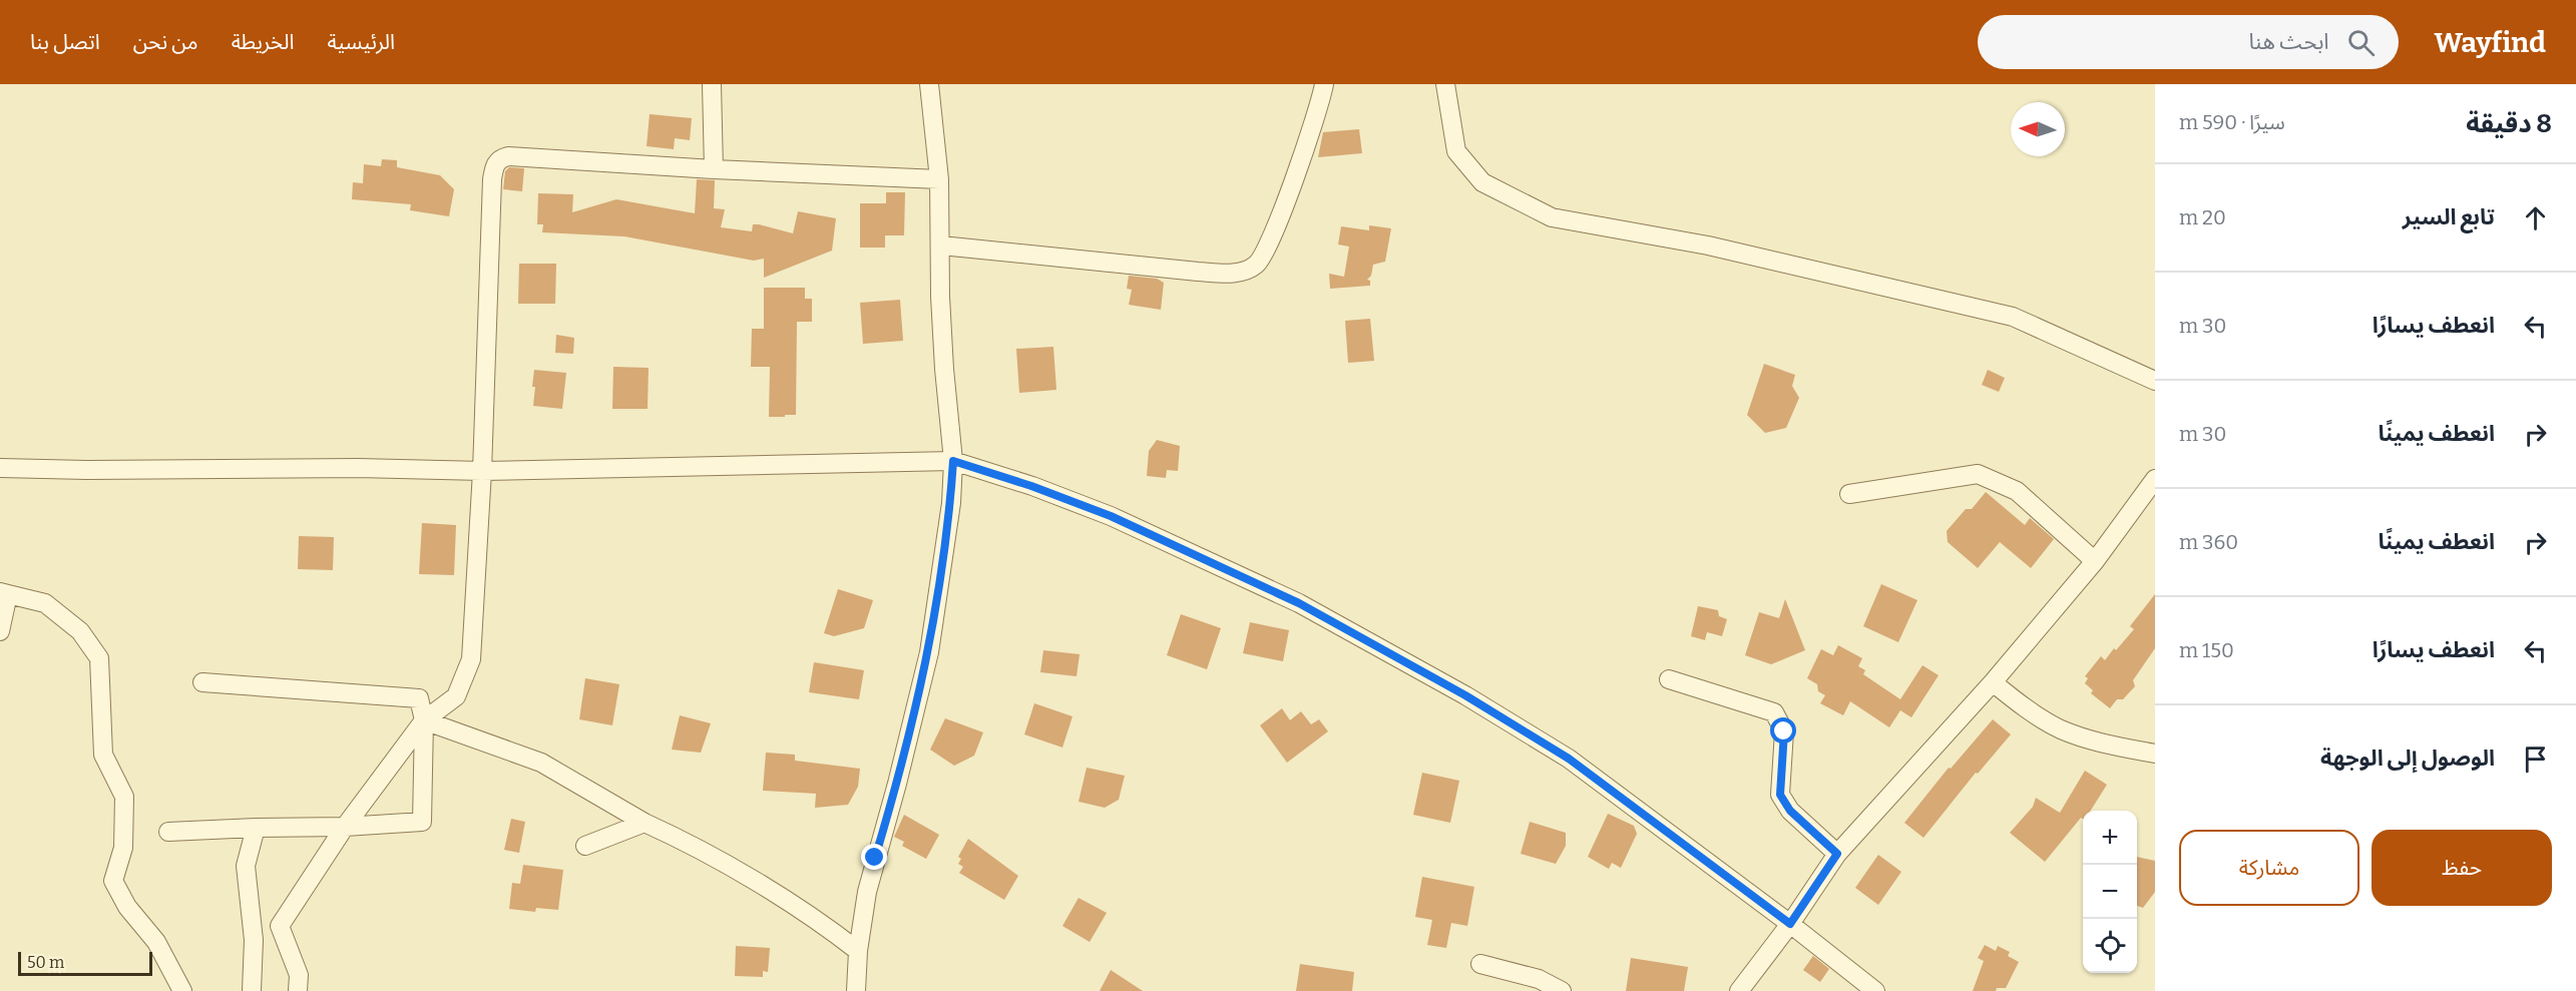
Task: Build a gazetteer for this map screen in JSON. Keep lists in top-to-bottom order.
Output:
{
  "scale_bar": "50 m",
  "north": "left",
  "page": {
    "header": "Wayfind",
    "search": "ابحث هنا",
    "nav": [
      "الرئيسية",
      "الخريطة",
      "من نحن",
      "اتصل بنا"
    ],
    "heading": ["8 دقيقة", "سيرًا · 590 m"],
    "list": [
      ["تابع السير", "20 m"],
      ["انعطف يسارًا", "30 m"],
      ["انعطف يمينًا", "30 m"],
      ["انعطف يمينًا", "360 m"],
      ["انعطف يسارًا", "150 m"],
      "الوصول إلى الوجهة"
    ],
    "map_buttons": ["+", "−"],
    "buttons": ["حفظ", "مشاركة"],
    "scale": "50 m"
  }
}
